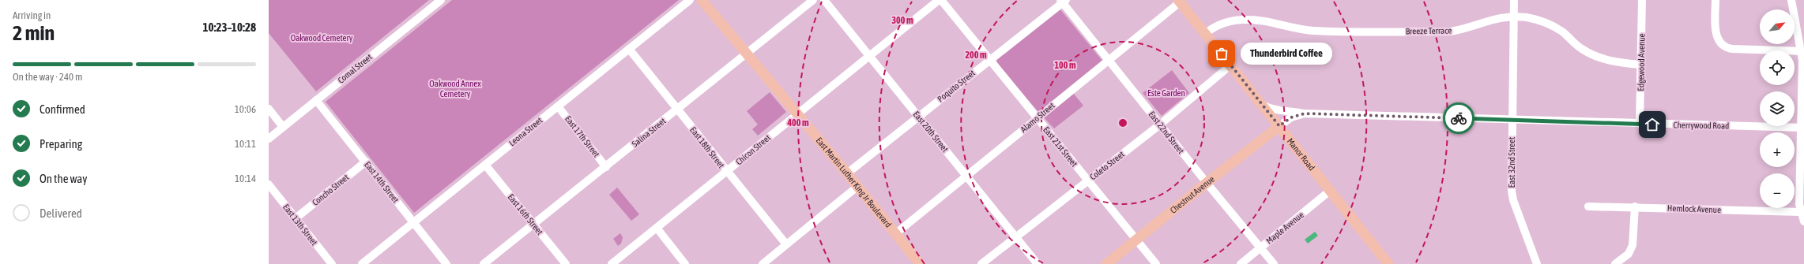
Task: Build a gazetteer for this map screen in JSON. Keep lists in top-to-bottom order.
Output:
{
  "streets": {
    "main road": ["Manor Road", "East Martin Luther King Jr Boulevard", "Chestnut Avenue"],
    "street": [
      "Breeze Terrace",
      "Edgewood Avenue",
      "Comal Street",
      "Poquito Street",
      "Alamo Street",
      "Cherrywood Road",
      "Leona Street",
      "East 20th Street",
      "Salina Street",
      "East 22nd Street",
      "East 17th Street",
      "East 21st Street",
      "East 18th Street",
      "Chicon Street",
      "East 32nd Street",
      "Coleto Street",
      "East 14th Street",
      "Concho Street",
      "Hemlock Avenue",
      "East 16th Street",
      "East 13th Street",
      "Maple Avenue"
    ]
  },
  "crossings": [
    ["Breeze Terrace", "Edgewood Avenue"],
    ["Breeze Terrace", "Manor Road"],
    ["Breeze Terrace", "East 32nd Street"],
    ["Edgewood Avenue", "Cherrywood Road"],
    ["Comal Street", "East 14th Street"],
    ["Poquito Street", "East 20th Street"],
    ["Poquito Street", "East 22nd Street"],
    ["Poquito Street", "East 21st Street"],
    ["Poquito Street", "East Martin Luther King Jr Boulevard"],
    ["Alamo Street", "East 20th Street"],
    ["Alamo Street", "East 22nd Street"],
    ["Alamo Street", "East 21st Street"],
    ["Alamo Street", "Manor Road"],
    ["Alamo Street", "East Martin Luther King Jr Boulevard"],
    ["Cherrywood Road", "Manor Road"],
    ["Cherrywood Road", "East 32nd Street"],
    ["Cherrywood Road", "Chestnut Avenue"],
    ["Leona Street", "East 17th Street"],
    ["Leona Street", "East 18th Street"],
    ["Leona Street", "East 14th Street"],
    ["Leona Street", "East 16th Street"],
    ["East 20th Street", "Chicon Street"],
    ["East 20th Street", "Coleto Street"],
    ["Salina Street", "East 17th Street"],
    ["Salina Street", "East 18th Street"],
    ["Salina Street", "East Martin Luther King Jr Boulevard"],
    ["Salina Street", "East 16th Street"],
    ["East 22nd Street", "Coleto Street"],
    ["East 22nd Street", "Chestnut Avenue"],
    ["East 22nd Street", "Maple Avenue"],
    ["East 21st Street", "Chicon Street"],
    ["East 21st Street", "Coleto Street"],
    ["East 21st Street", "Chestnut Avenue"],
    ["East 18th Street", "Chicon Street"],
    ["Chicon Street", "East Martin Luther King Jr Boulevard"],
    ["Manor Road", "Coleto Street"],
    ["Manor Road", "Chestnut Avenue"],
    ["Manor Road", "Maple Avenue"],
    ["East 14th Street", "Concho Street"],
    ["Concho Street", "East 13th Street"]
  ],
  "parks": ["Oakwood Cemetery", "Oakwood Annex Cemetery", "Este Garden"],
  "places": ["Thunderbird Coffee"],
  "north": "top right",
  "page": {
    "heading": ["2 min", "Arriving in", "10:23–10:28"],
    "map_buttons": ["+", "−"],
    "bubble": "Thunderbird Coffee",
    "bar": "On the way · 240 m",
    "list": [
      ["Confirmed", "10:06"],
      ["Preparing", "10:11"],
      ["On the way", "10:14"],
      "Delivered"
    ]
  },
  "rings": [
    "300 m",
    "200 m",
    "100 m",
    "400 m"
  ]
}
